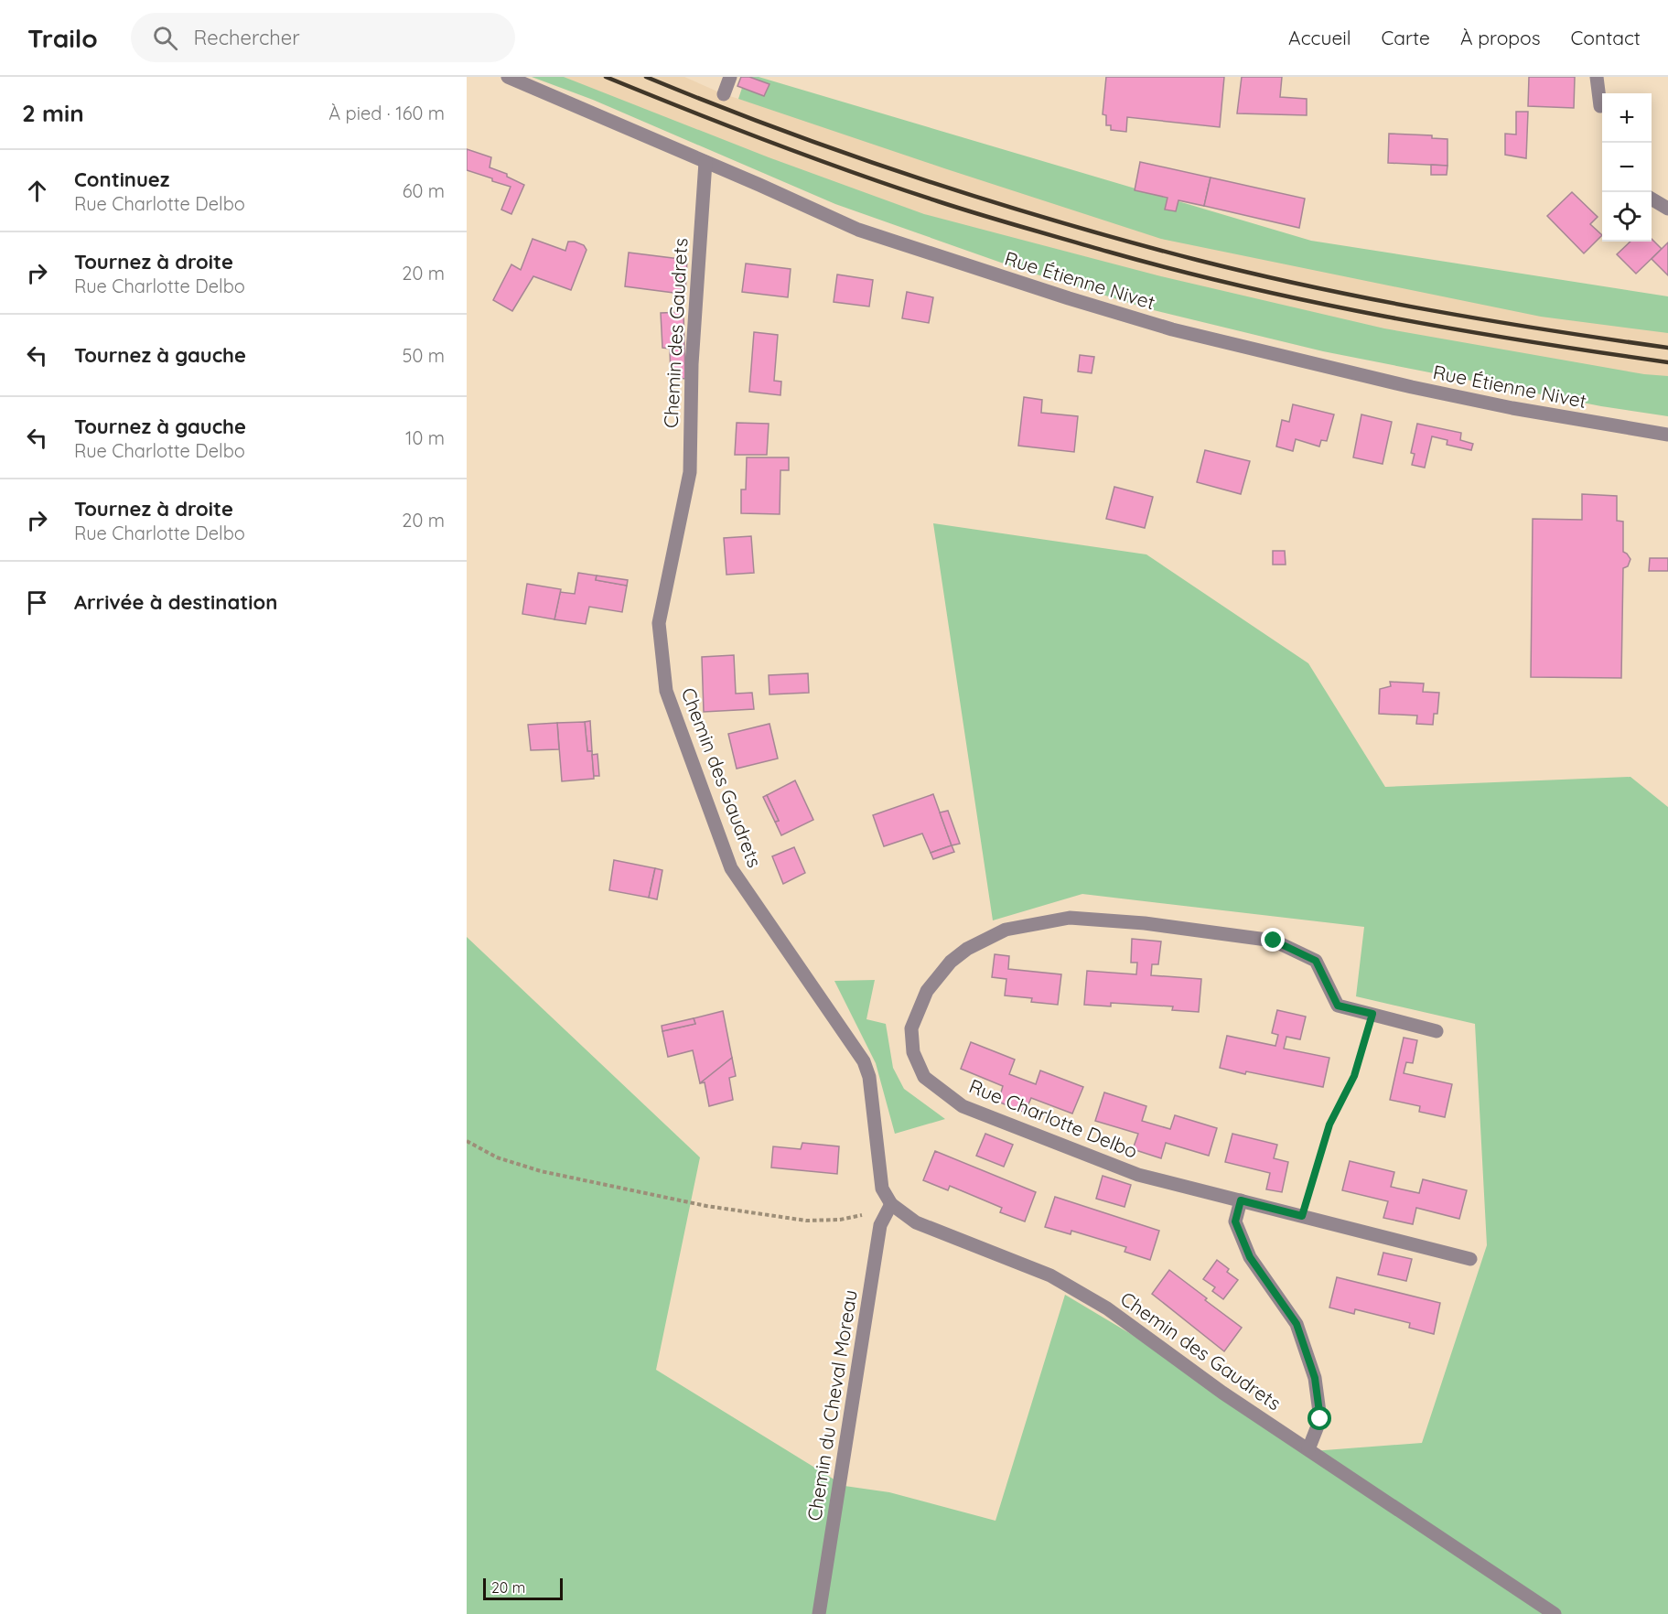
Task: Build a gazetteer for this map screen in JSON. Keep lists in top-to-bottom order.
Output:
{
  "streets": {
    "street": [
      "Rue Étienne Nivet",
      "Chemin des Gaudrets",
      "Rue Charlotte Delbo",
      "Chemin du Cheval Moreau"
    ]
  },
  "crossings": [
    ["Rue Étienne Nivet", "Chemin des Gaudrets"],
    ["Chemin des Gaudrets", "Chemin du Cheval Moreau"]
  ],
  "scale_bar": "20 m",
  "page": {
    "header": "Trailo",
    "search": "Rechercher",
    "nav": [
      "Accueil",
      "Carte",
      "À propos",
      "Contact"
    ],
    "heading": ["2 min", "À pied · 160 m"],
    "map_buttons": ["+", "−"],
    "list": [
      ["Continuez", "Rue Charlotte Delbo", "60 m"],
      ["Tournez à droite", "Rue Charlotte Delbo", "20 m"],
      ["Tournez à gauche", "50 m"],
      ["Tournez à gauche", "Rue Charlotte Delbo", "10 m"],
      ["Tournez à droite", "Rue Charlotte Delbo", "20 m"],
      "Arrivée à destination"
    ],
    "scale": "20 m"
  }
}
